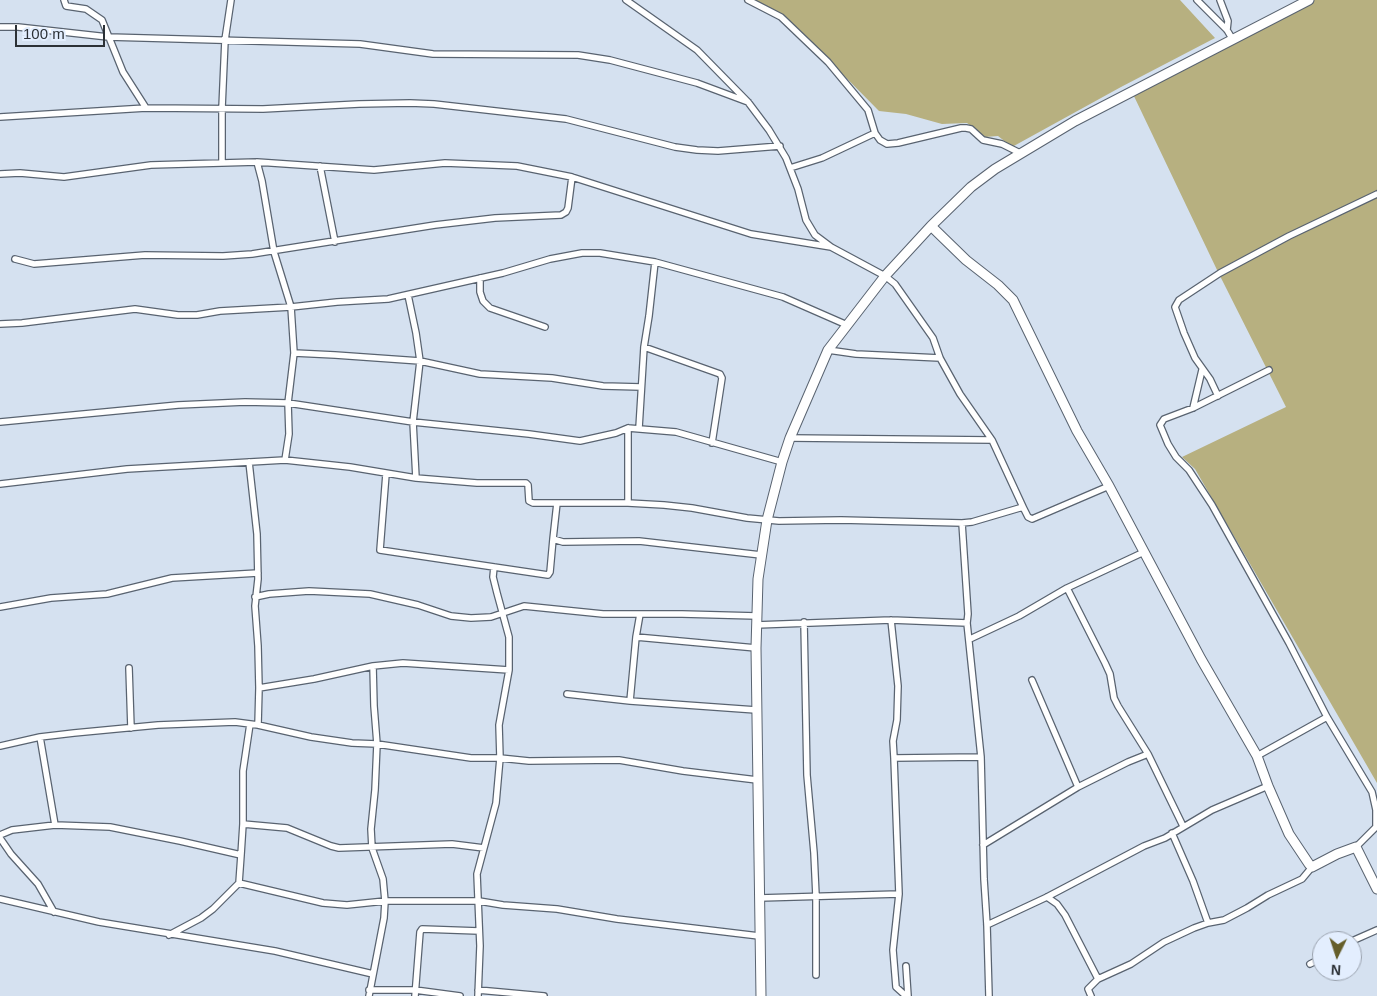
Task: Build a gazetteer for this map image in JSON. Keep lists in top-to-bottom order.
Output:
{
  "scale_bar": "100 m",
  "north": "bottom"
}
